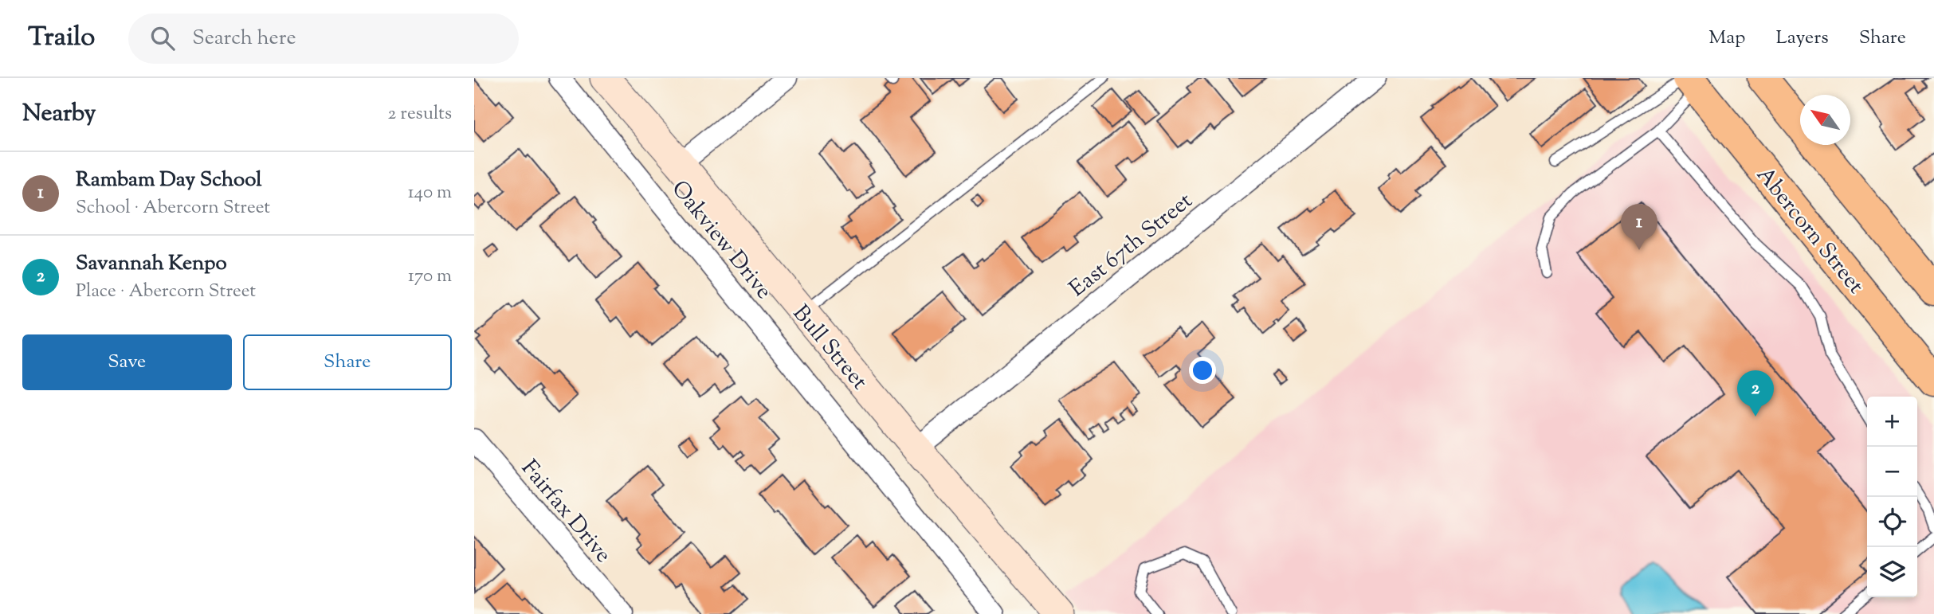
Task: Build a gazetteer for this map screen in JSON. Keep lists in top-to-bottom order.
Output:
{
  "streets": {
    "main road": ["Abercorn Street"],
    "street": [
      "Oakview Drive",
      "East 67th Street",
      "Bull Street",
      "Fairfax Drive"
    ]
  },
  "crossings": [
    ["East 67th Street", "Bull Street"]
  ],
  "north": "top left",
  "page": {
    "header": "Trailo",
    "search": "Search here",
    "nav": ["Map", "Layers", "Share"],
    "heading": ["Nearby", "2 results"],
    "list": [
      {
        "mark": "1",
        "name": "Rambam Day School",
        "note": "School · Abercorn Street",
        "value": "140 m"
      },
      {
        "mark": "2",
        "name": "Savannah Kenpo",
        "note": "Place · Abercorn Street",
        "value": "170 m"
      }
    ],
    "pins": ["1", "2"],
    "buttons": ["Save", "Share"],
    "map_buttons": ["+", "−"]
  }
}
